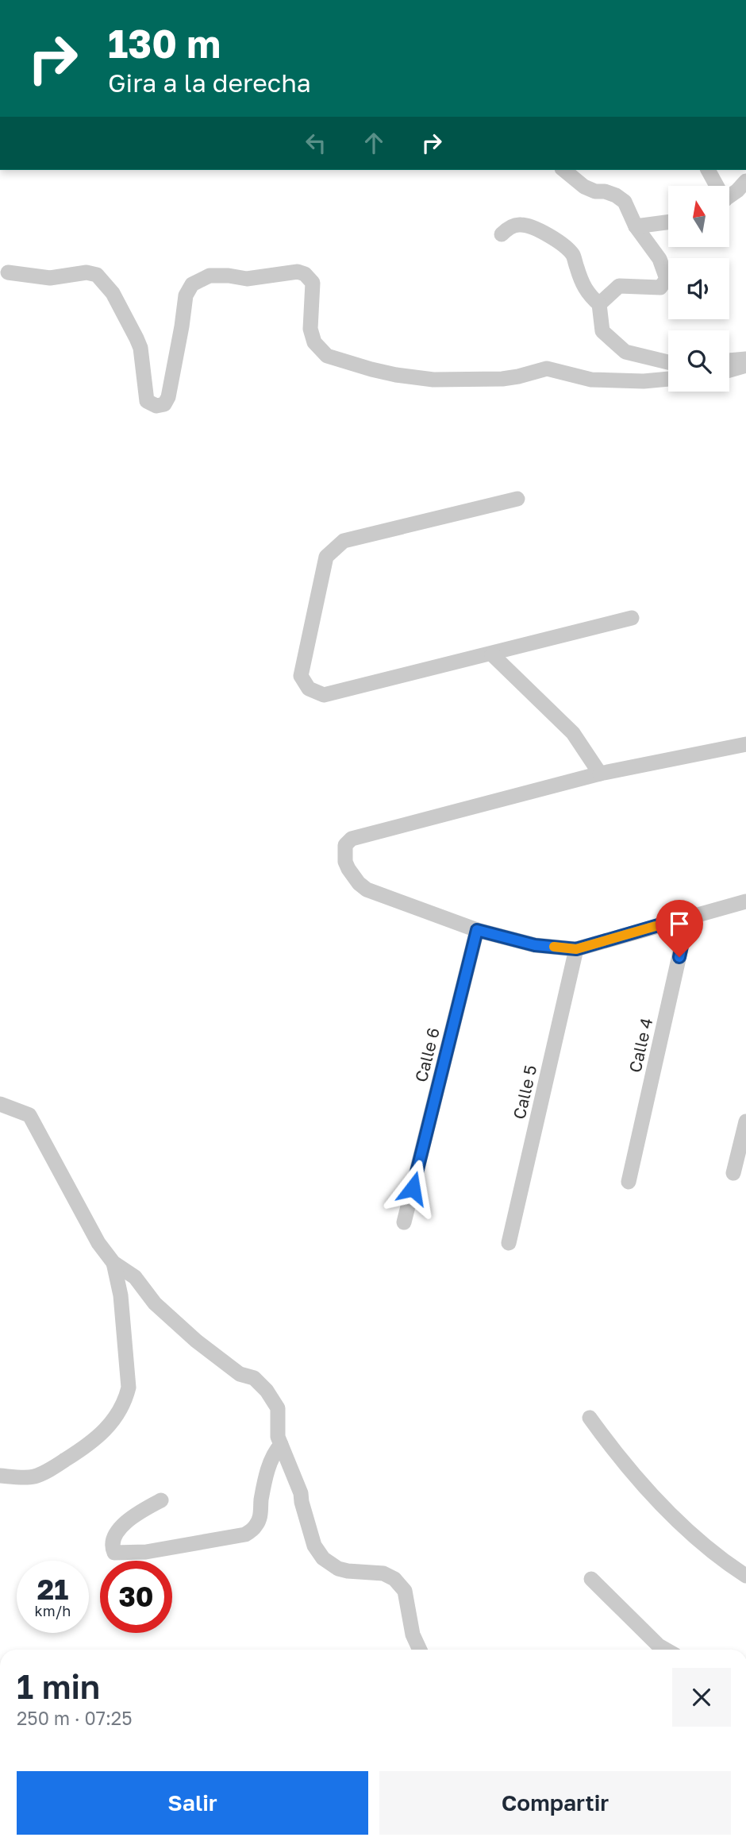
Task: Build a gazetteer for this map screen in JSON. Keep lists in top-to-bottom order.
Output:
{
  "streets": {
    "street": ["Calle 4", "Calle 6", "Calle 5"]
  },
  "north": "top",
  "page": {
    "turn": ["130 m", "Gira a la derecha"],
    "speed": "21 km/h",
    "limit": "30",
    "heading": ["1 min", "250 m · 07:25"],
    "buttons": ["Salir", "Compartir"]
  }
}
